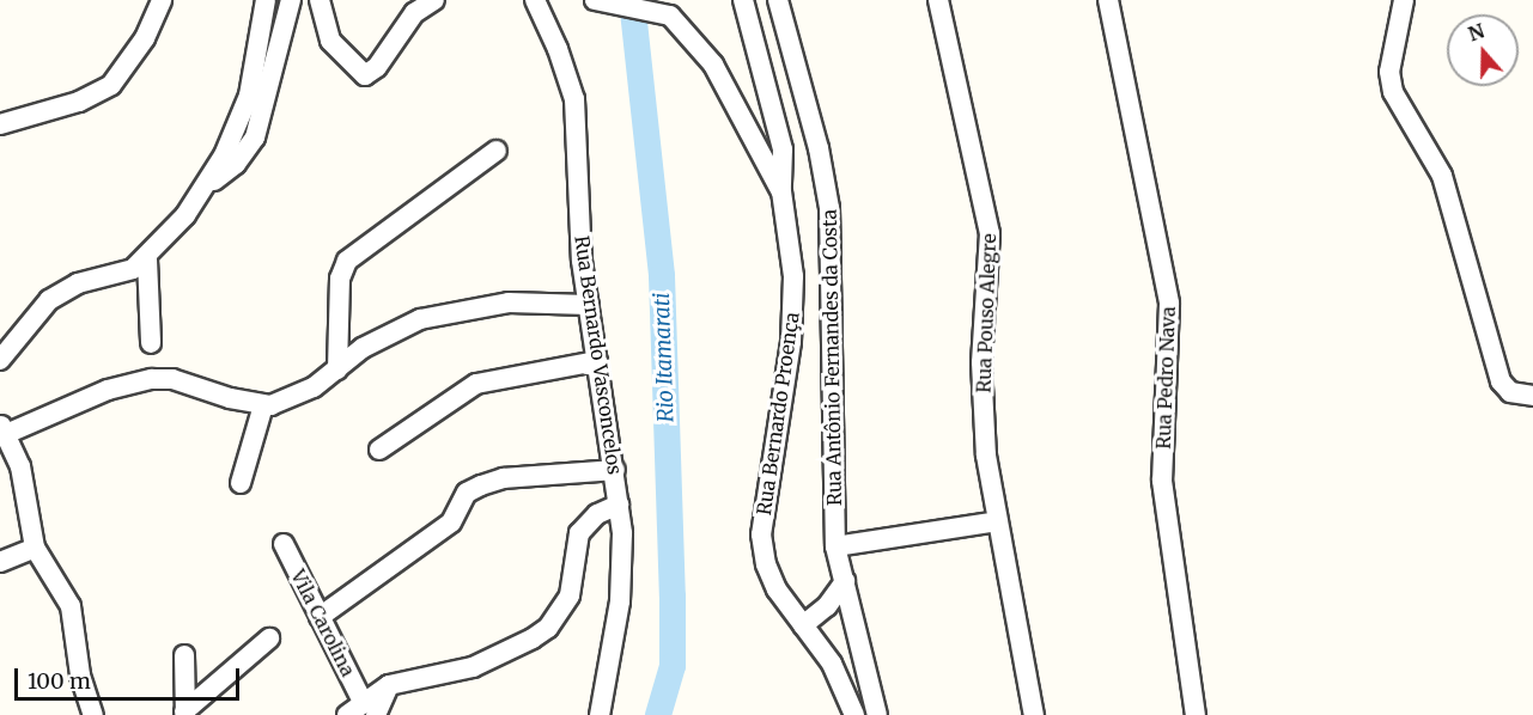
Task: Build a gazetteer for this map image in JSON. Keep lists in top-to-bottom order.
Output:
{
  "streets": {
    "street": [
      "Rua Pouso Alegre",
      "Rua Bernardo Vasconcelos",
      "Rua Antônio Fernandes da Costa",
      "Rua Pedro Nava",
      "Rua Bernardo Proença",
      "Vila Carolina"
    ]
  },
  "water": ["Rio Itamarati"],
  "scale_bar": "100 m",
  "north": "top"
}
